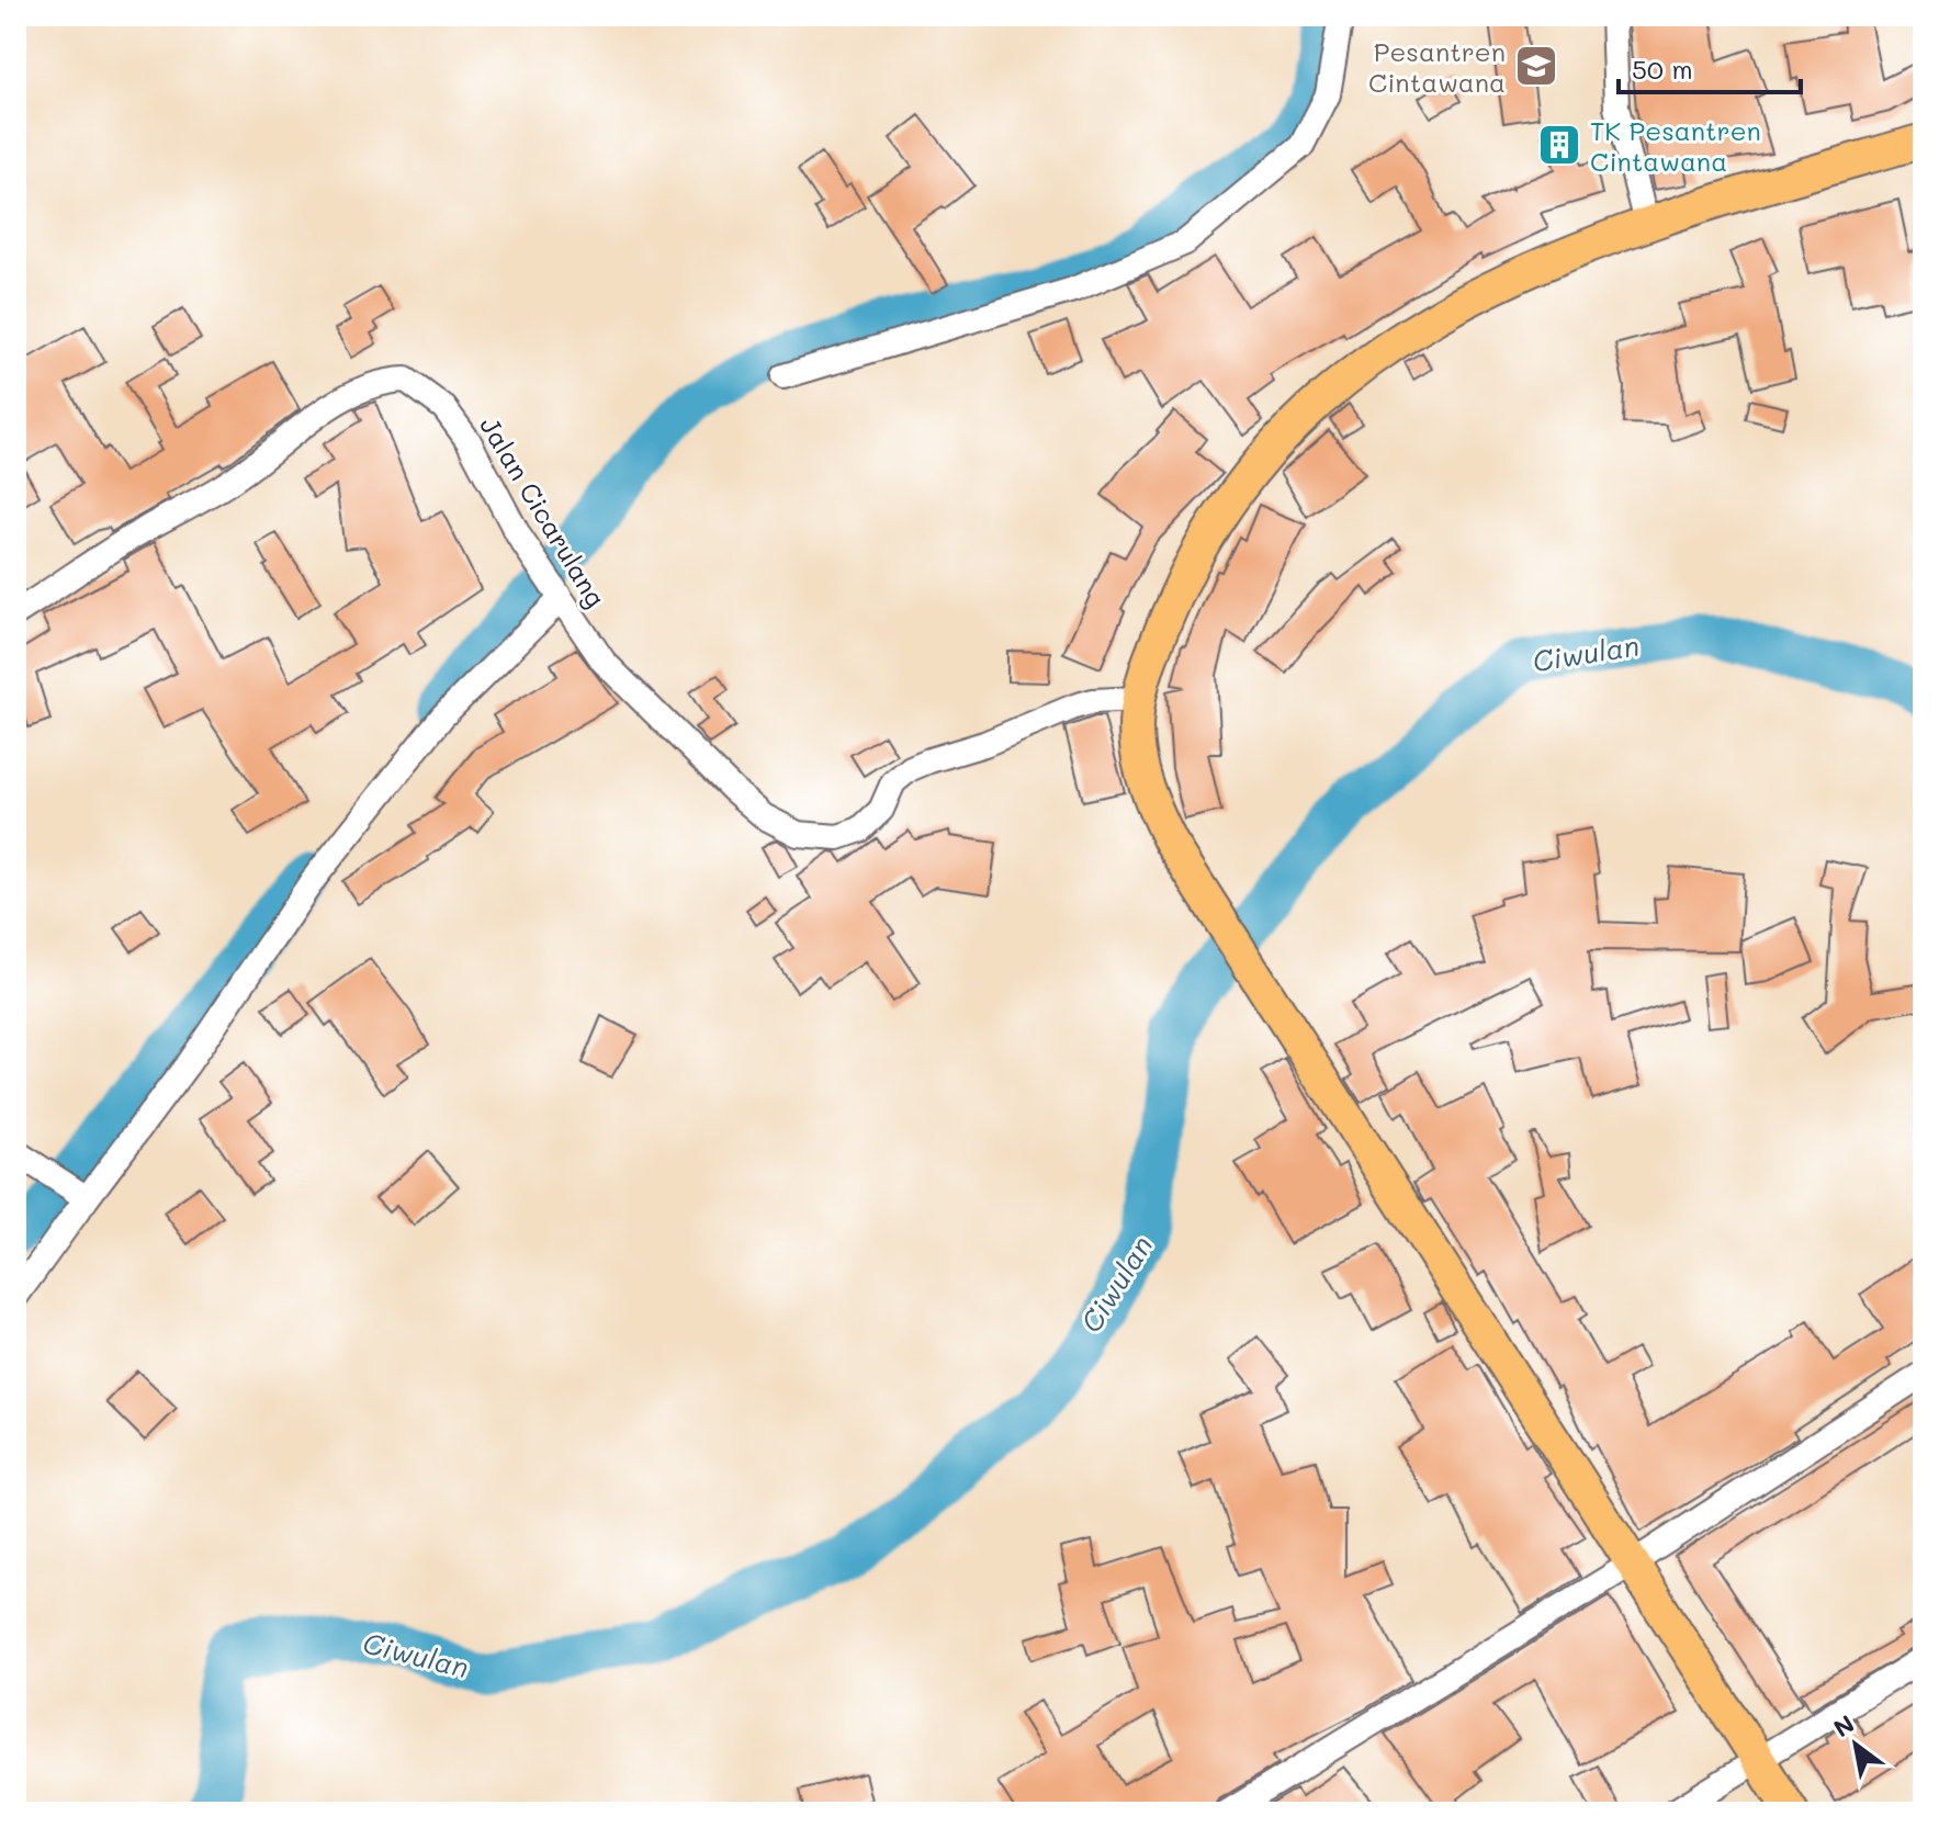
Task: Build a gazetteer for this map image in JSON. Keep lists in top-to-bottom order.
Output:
{
  "streets": {
    "street": ["Jalan Cicarulang"]
  },
  "water": ["Ciwulan"],
  "places": {
    "school or university": ["Pesantren Cintawana"],
    "building": ["TK Pesantren Cintawana"]
  },
  "scale_bar": "50 m",
  "north": "top left"
}
